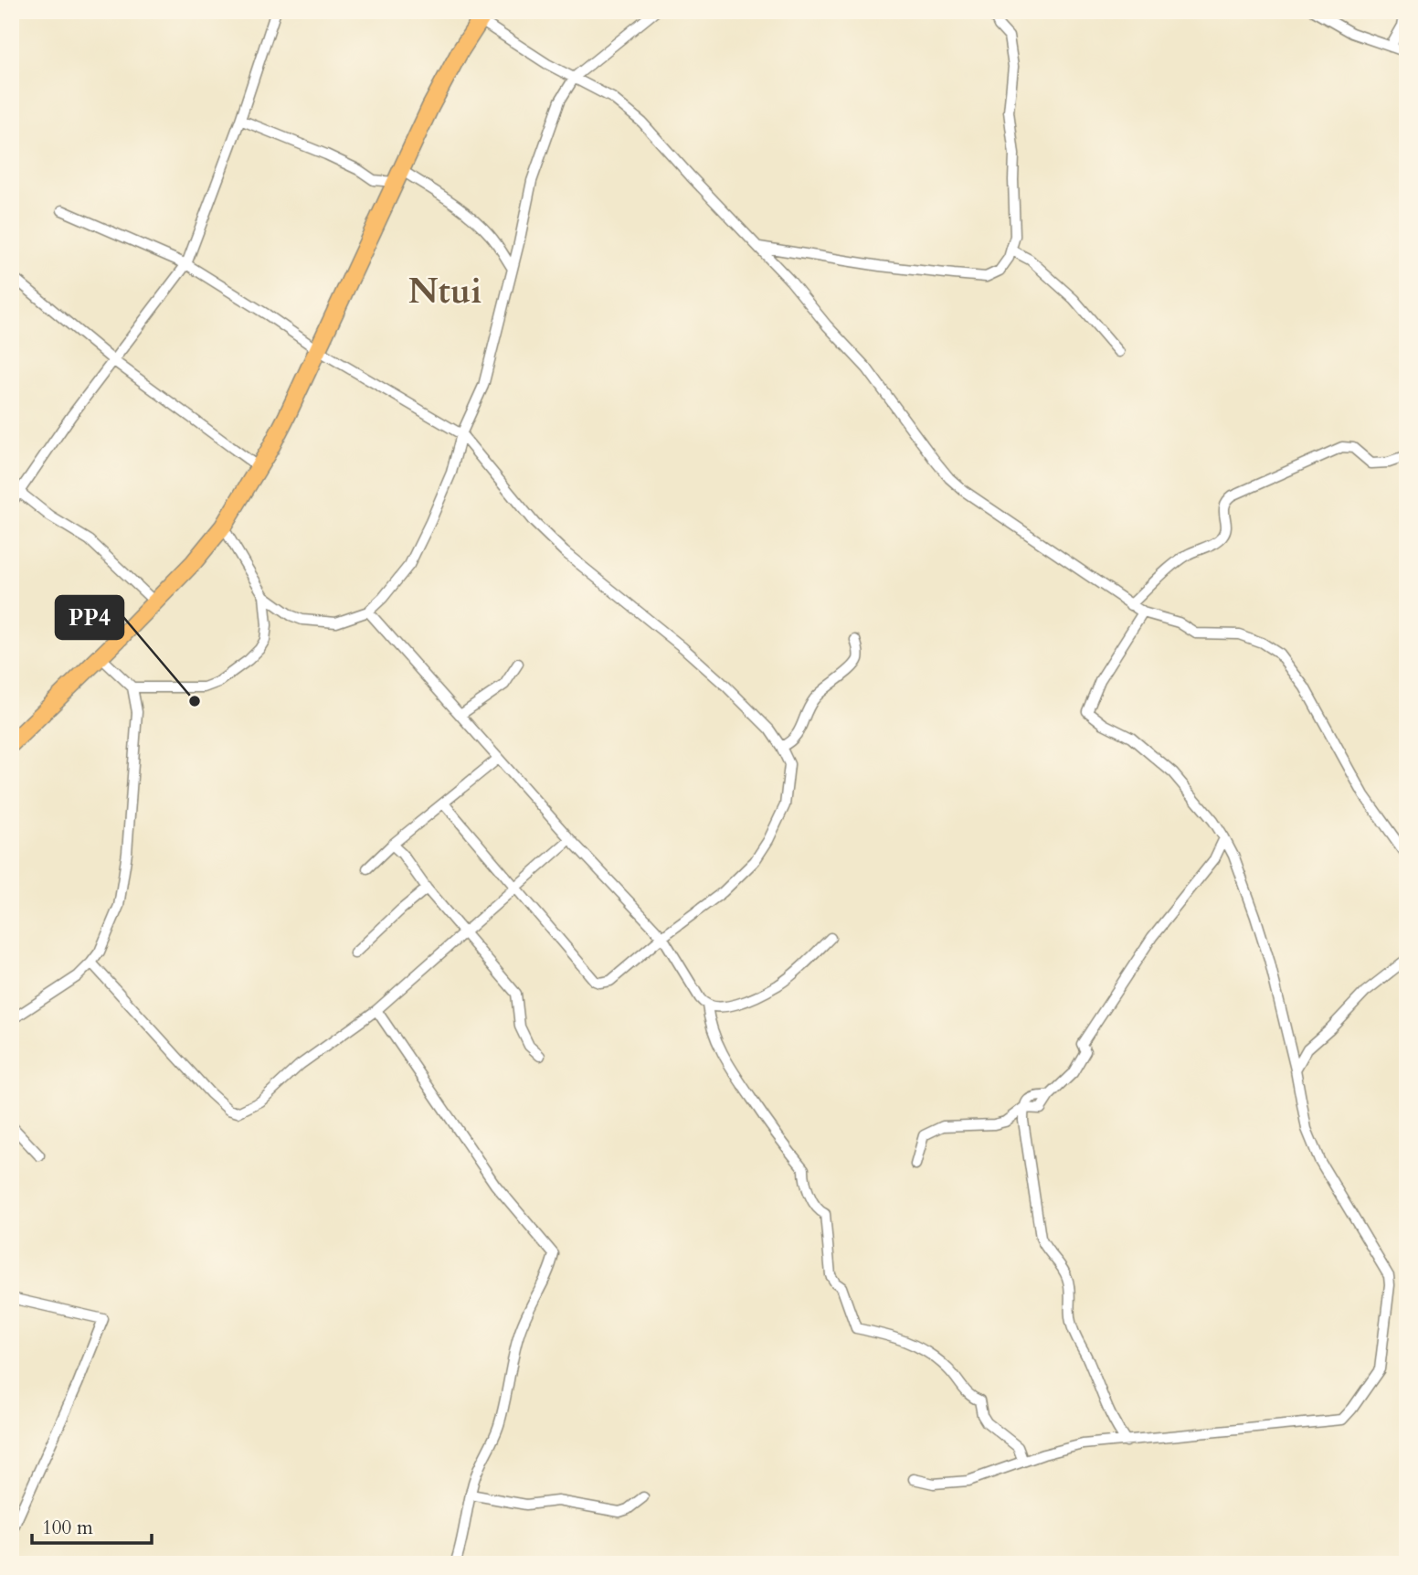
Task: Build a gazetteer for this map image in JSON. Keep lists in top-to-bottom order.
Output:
{
  "districts": ["Ntui"],
  "places": ["PP4"],
  "scale_bar": "100 m"
}
